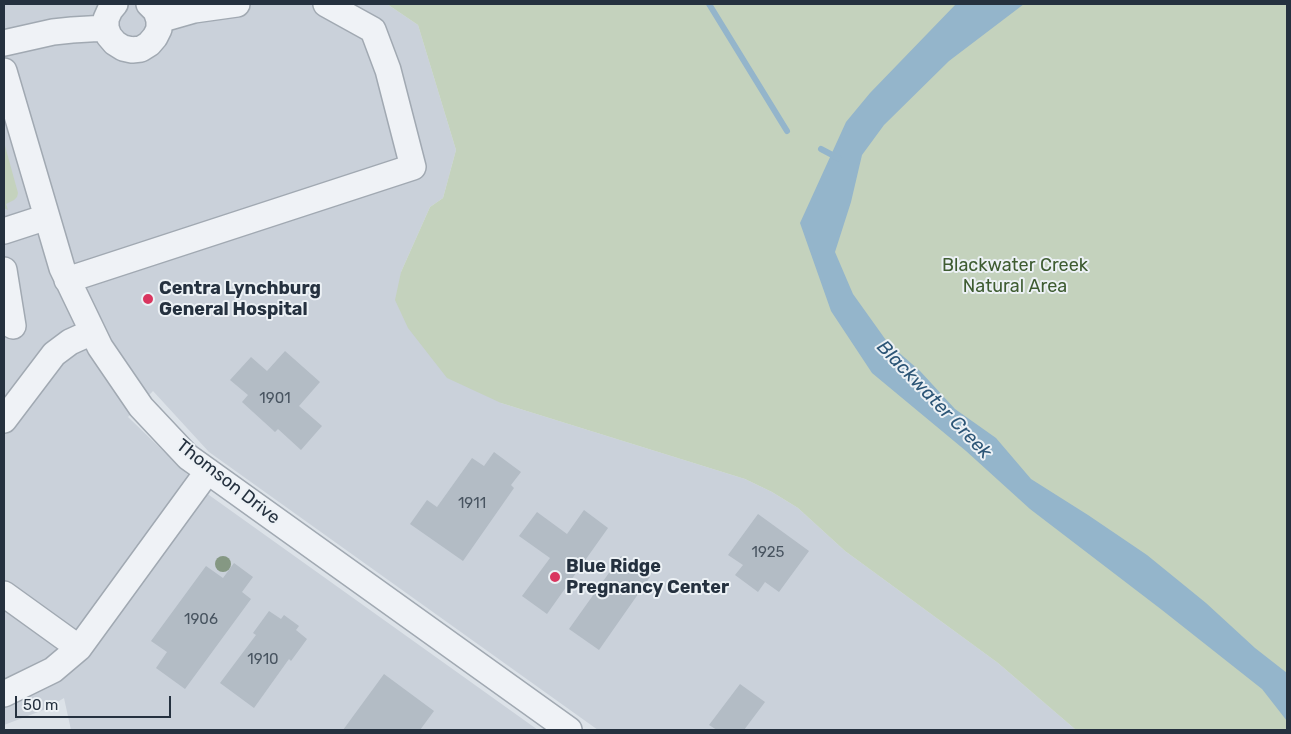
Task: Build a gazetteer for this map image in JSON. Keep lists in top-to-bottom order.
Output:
{
  "streets": {
    "street": ["Thomson Drive"]
  },
  "water": ["Blackwater Creek"],
  "parks": ["Blackwater Creek Natural Area"],
  "places": ["Centra Lynchburg General Hospital", "Blue Ridge Pregnancy Center"],
  "house_numbers": [
    "1901",
    "1911",
    "1925",
    "1906",
    "1910"
  ],
  "scale_bar": "50 m"
}
